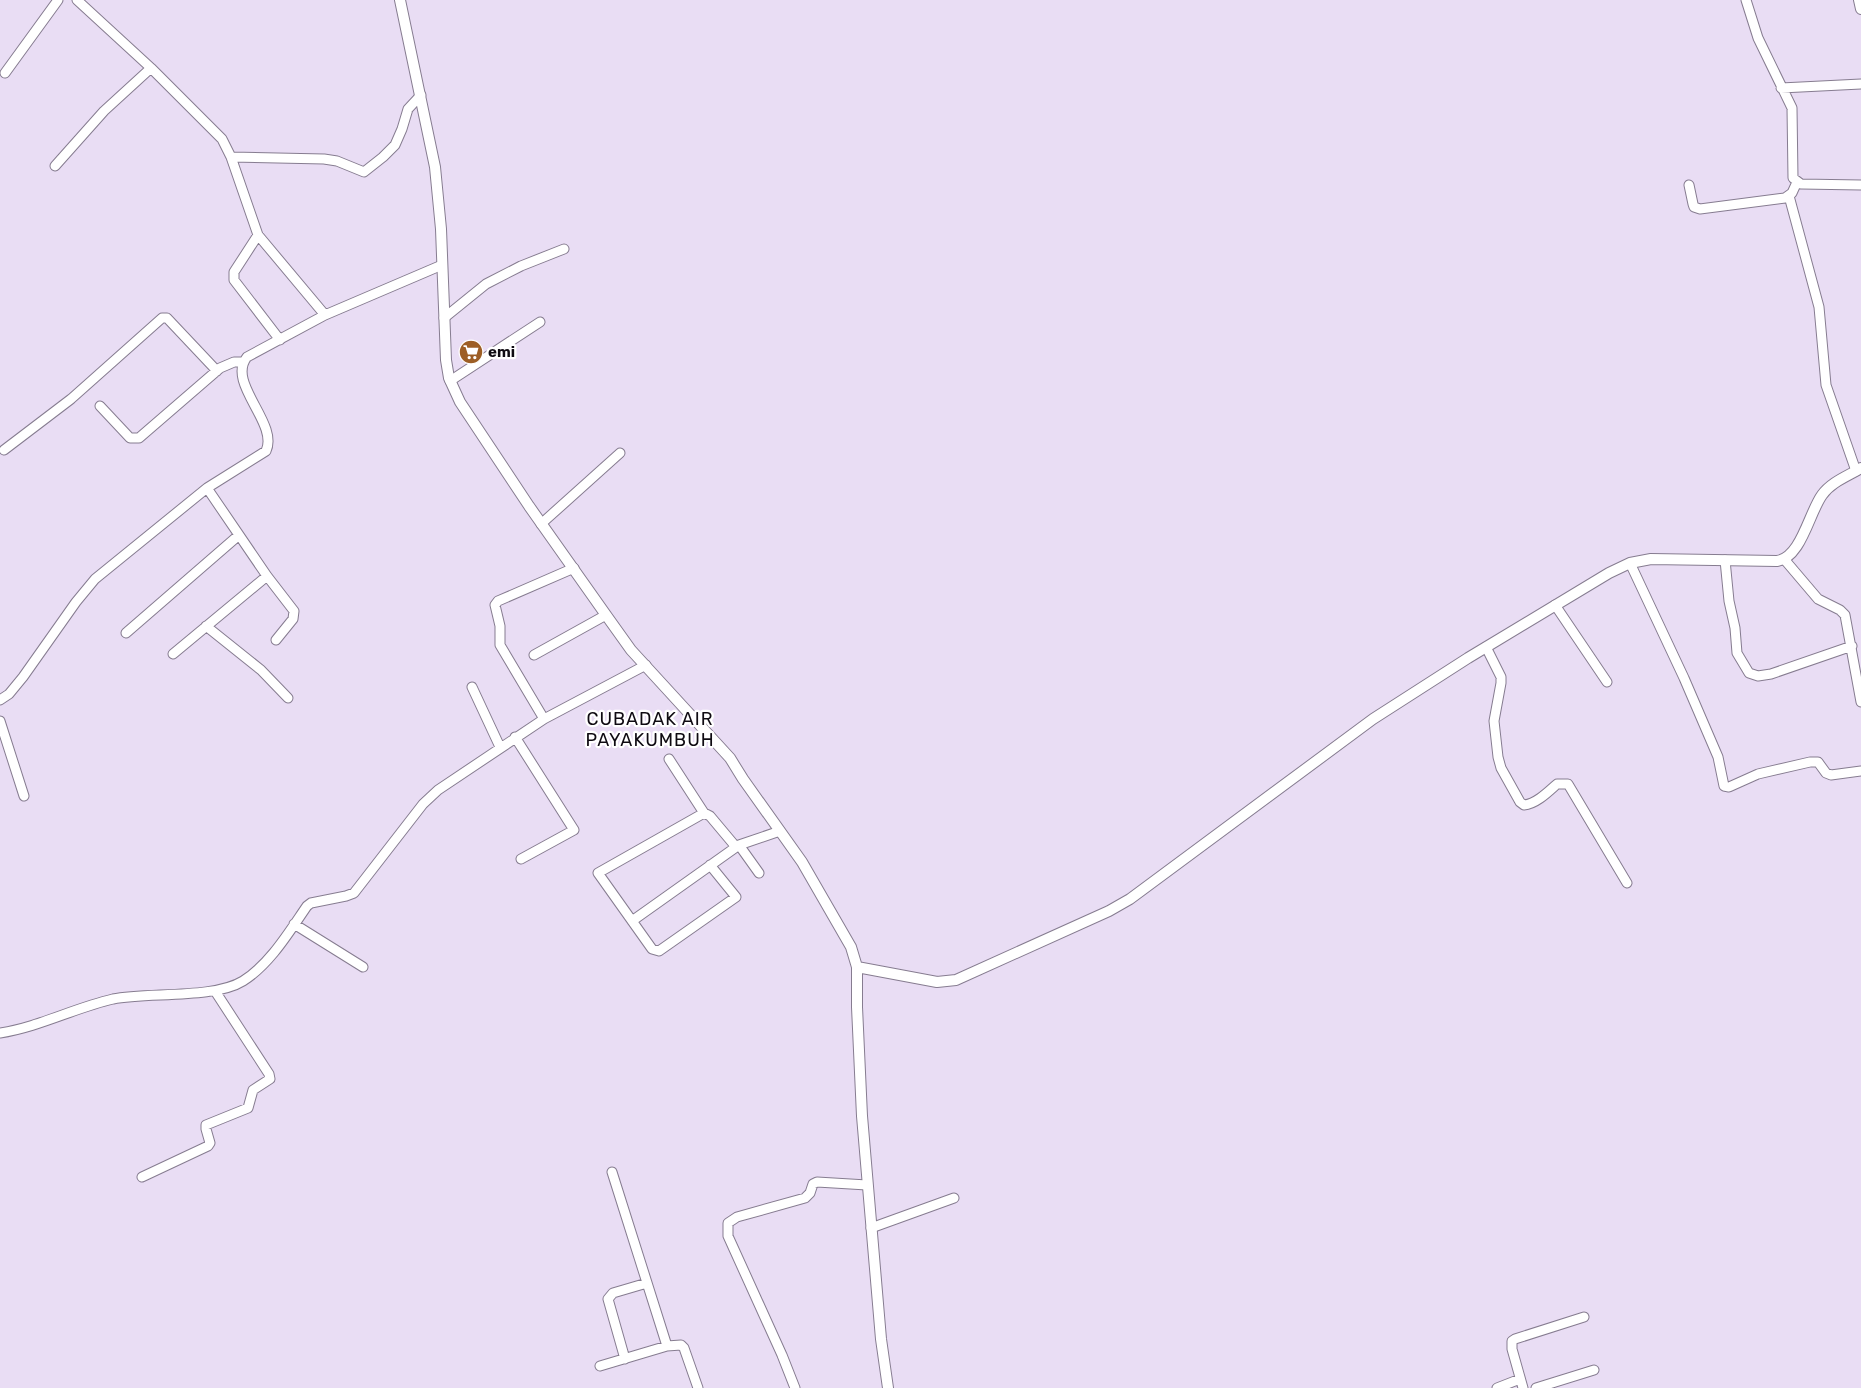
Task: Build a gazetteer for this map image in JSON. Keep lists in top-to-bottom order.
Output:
{
  "districts": ["CUBADAK AIR PAYAKUMBUH"],
  "places": {
    "supermarket": ["emi"]
  }
}
